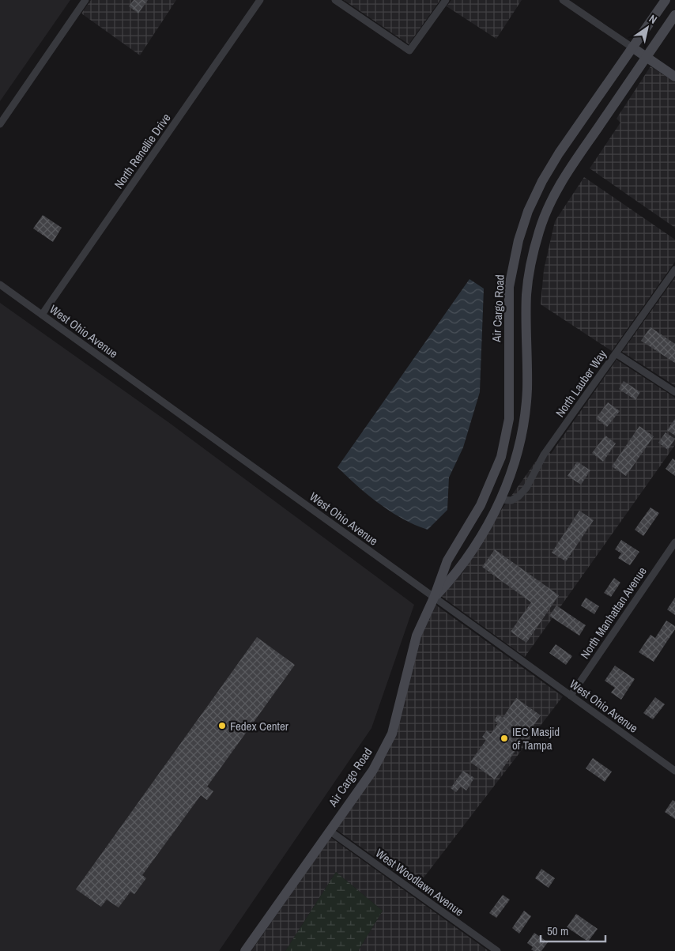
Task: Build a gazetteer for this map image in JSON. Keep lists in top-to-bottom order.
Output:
{
  "streets": {
    "street": [
      "North Renellie Drive",
      "Air Cargo Road",
      "West Ohio Avenue",
      "North Lauber Way",
      "North Manhattan Avenue",
      "West Woodlawn Avenue"
    ]
  },
  "crossings": [
    ["North Renellie Drive", "West Ohio Avenue"],
    ["Air Cargo Road", "West Ohio Avenue"],
    ["Air Cargo Road", "North Lauber Way"],
    ["Air Cargo Road", "West Woodlawn Avenue"],
    ["West Ohio Avenue", "North Manhattan Avenue"]
  ],
  "places": ["Fedex Center", "IEC Masjid of Tampa"],
  "scale_bar": "50 m",
  "north": "top right"
}
